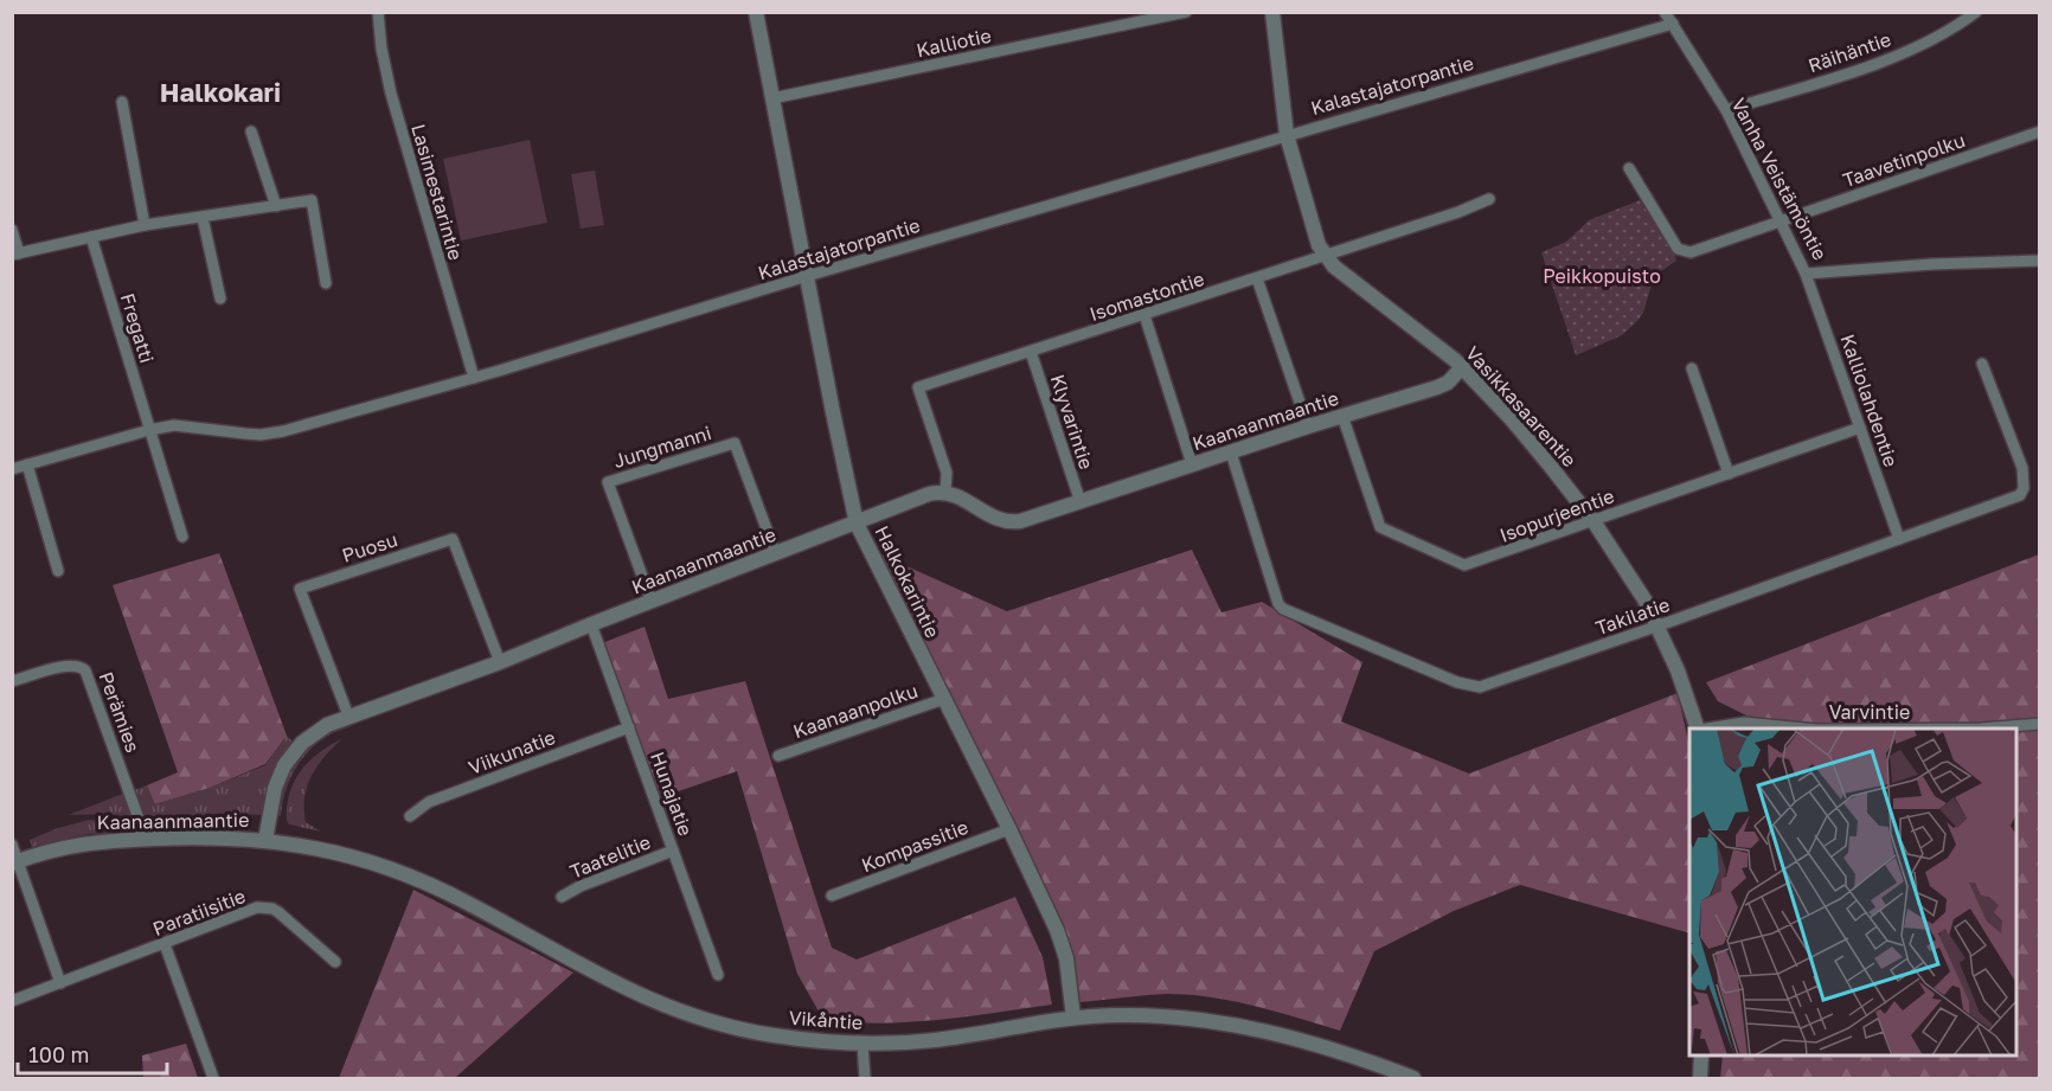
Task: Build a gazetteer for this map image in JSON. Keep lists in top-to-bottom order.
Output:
{
  "streets": {
    "street": [
      "Kalliotie",
      "Räihäntie",
      "Kalastajatorpantie",
      "Taavetinpolku",
      "Vanha Veistämöntie",
      "Lasimestarintie",
      "Isomastontie",
      "Fregatti",
      "Kalliolahdentie",
      "Vasikkasaarentie",
      "Kaanaanmaantie",
      "Klyvarintie",
      "Jungmanni",
      "Isopurjeentie",
      "Puosu",
      "Halkokarintie",
      "Takilatie",
      "Kaanaanpolku",
      "Perämies",
      "Varvintie",
      "Viikunatie",
      "Hunajatie",
      "Kompassitie",
      "Taatelitie",
      "Paratiisitie",
      "Vikåntie"
    ]
  },
  "crossings": [
    ["Kalliotie", "Halkokarintie"],
    ["Räihäntie", "Vanha Veistämöntie"],
    ["Kalastajatorpantie", "Vanha Veistämöntie"],
    ["Kalastajatorpantie", "Lasimestarintie"],
    ["Kalastajatorpantie", "Fregatti"],
    ["Kalastajatorpantie", "Vasikkasaarentie"],
    ["Kalastajatorpantie", "Halkokarintie"],
    ["Taavetinpolku", "Vanha Veistämöntie"],
    ["Vanha Veistämöntie", "Kalliolahdentie"],
    ["Isomastontie", "Vasikkasaarentie"],
    ["Isomastontie", "Kaanaanmaantie"],
    ["Isomastontie", "Klyvarintie"],
    ["Kalliolahdentie", "Isopurjeentie"],
    ["Kalliolahdentie", "Takilatie"],
    ["Vasikkasaarentie", "Kaanaanmaantie"],
    ["Vasikkasaarentie", "Isopurjeentie"],
    ["Vasikkasaarentie", "Takilatie"],
    ["Kaanaanmaantie", "Klyvarintie"],
    ["Kaanaanmaantie", "Jungmanni"],
    ["Kaanaanmaantie", "Isopurjeentie"],
    ["Kaanaanmaantie", "Puosu"],
    ["Kaanaanmaantie", "Halkokarintie"],
    ["Kaanaanmaantie", "Takilatie"],
    ["Kaanaanmaantie", "Perämies"],
    ["Kaanaanmaantie", "Hunajatie"],
    ["Kaanaanmaantie", "Vikåntie"],
    ["Halkokarintie", "Kaanaanpolku"],
    ["Halkokarintie", "Kompassitie"],
    ["Halkokarintie", "Vikåntie"],
    ["Viikunatie", "Hunajatie"],
    ["Hunajatie", "Taatelitie"]
  ],
  "districts": ["Halkokari"],
  "parks": ["Peikkopuisto"],
  "scale_bar": "100 m"
}
